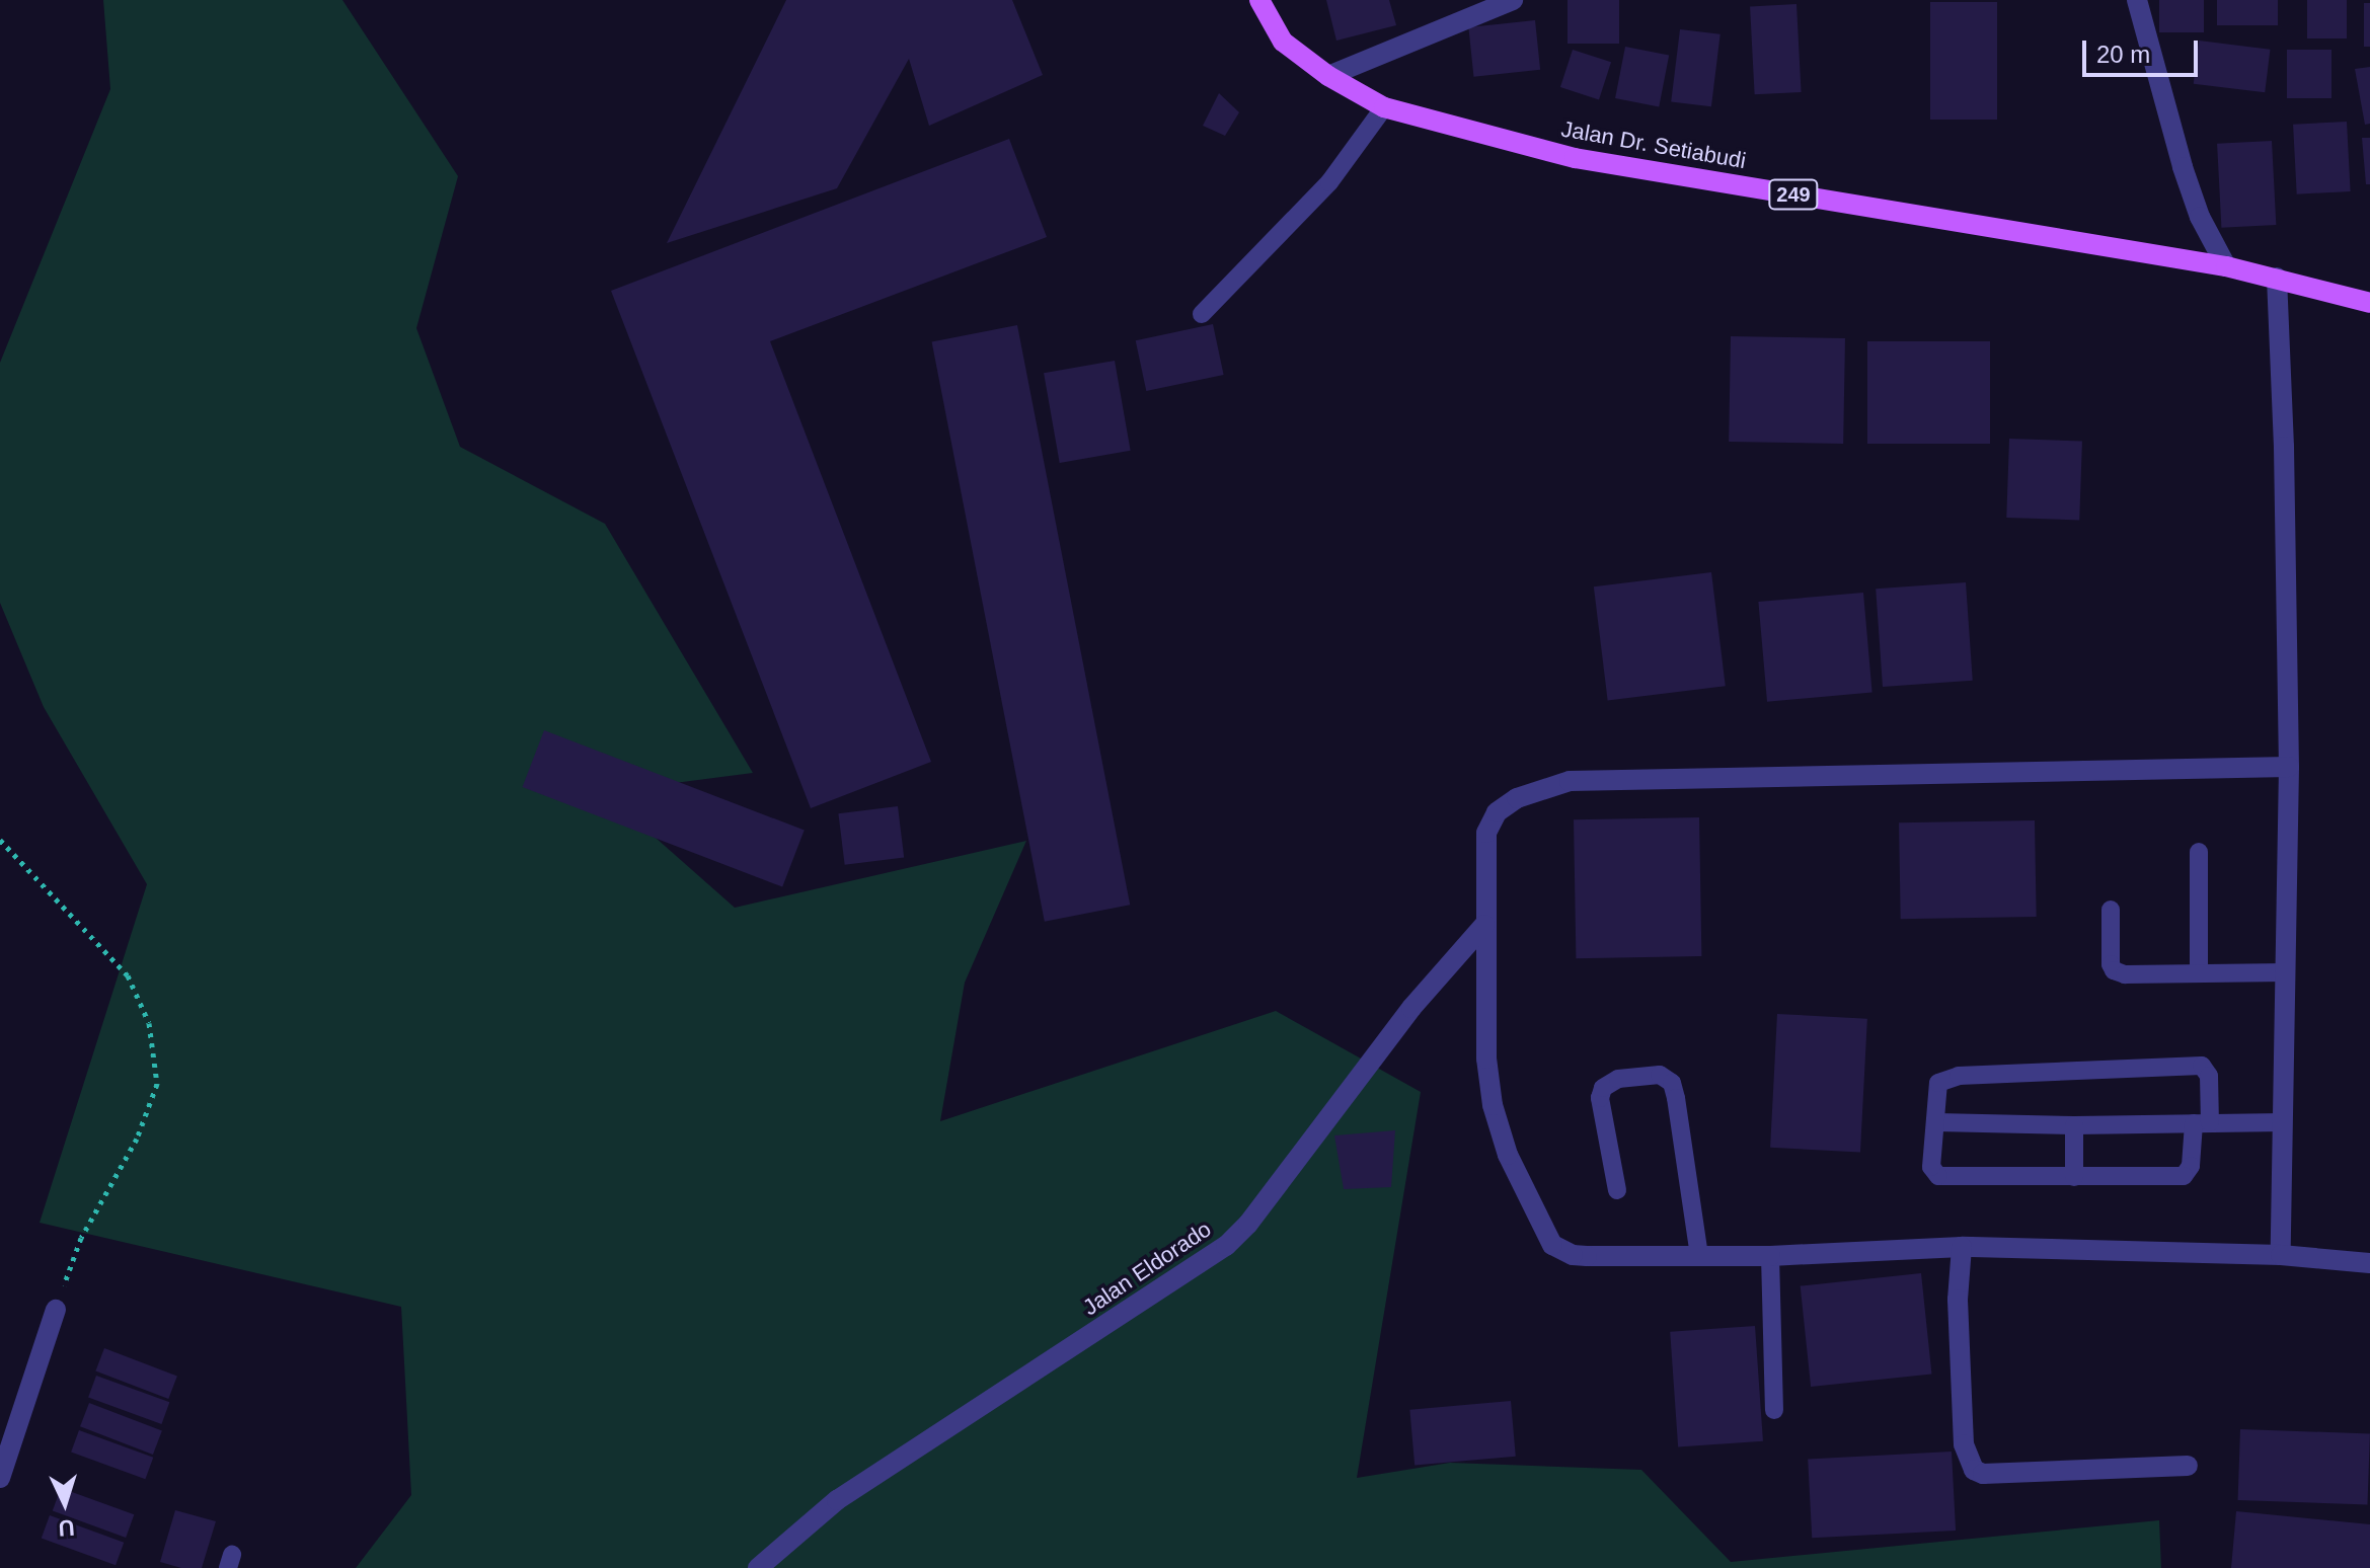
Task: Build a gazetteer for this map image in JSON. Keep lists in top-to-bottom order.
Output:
{
  "streets": {
    "main road": ["Jalan Dr. Setiabudi", "249"],
    "street": ["Jalan Eldorado"]
  },
  "scale_bar": "20 m",
  "north": "bottom"
}
